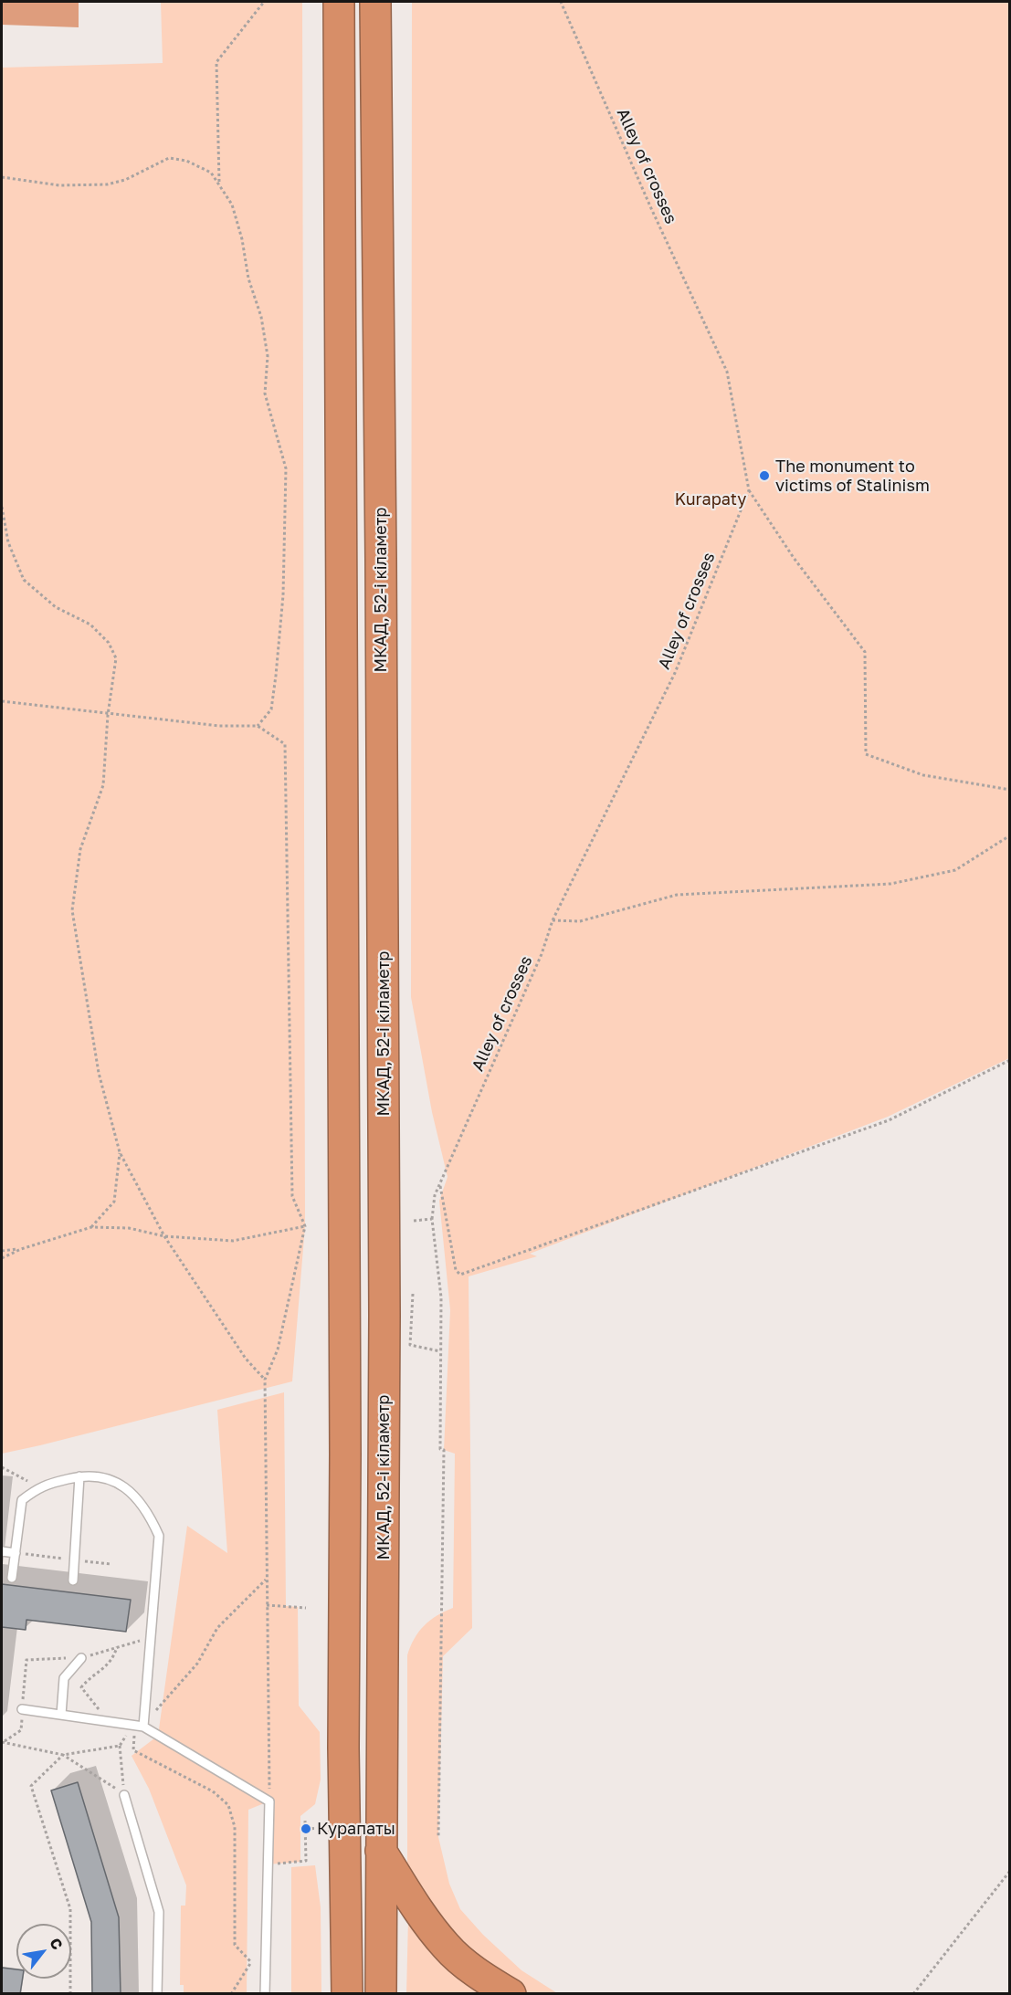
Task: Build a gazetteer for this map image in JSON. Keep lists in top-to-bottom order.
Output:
{
  "streets": {
    "highway": ["МКАД, 52-і кіламетр"],
    "path": ["Alley of crosses"]
  },
  "parks": ["Kurapaty"],
  "places": ["The monument to victims of Stalinism", "Курапаты"],
  "north": "top right"
}
